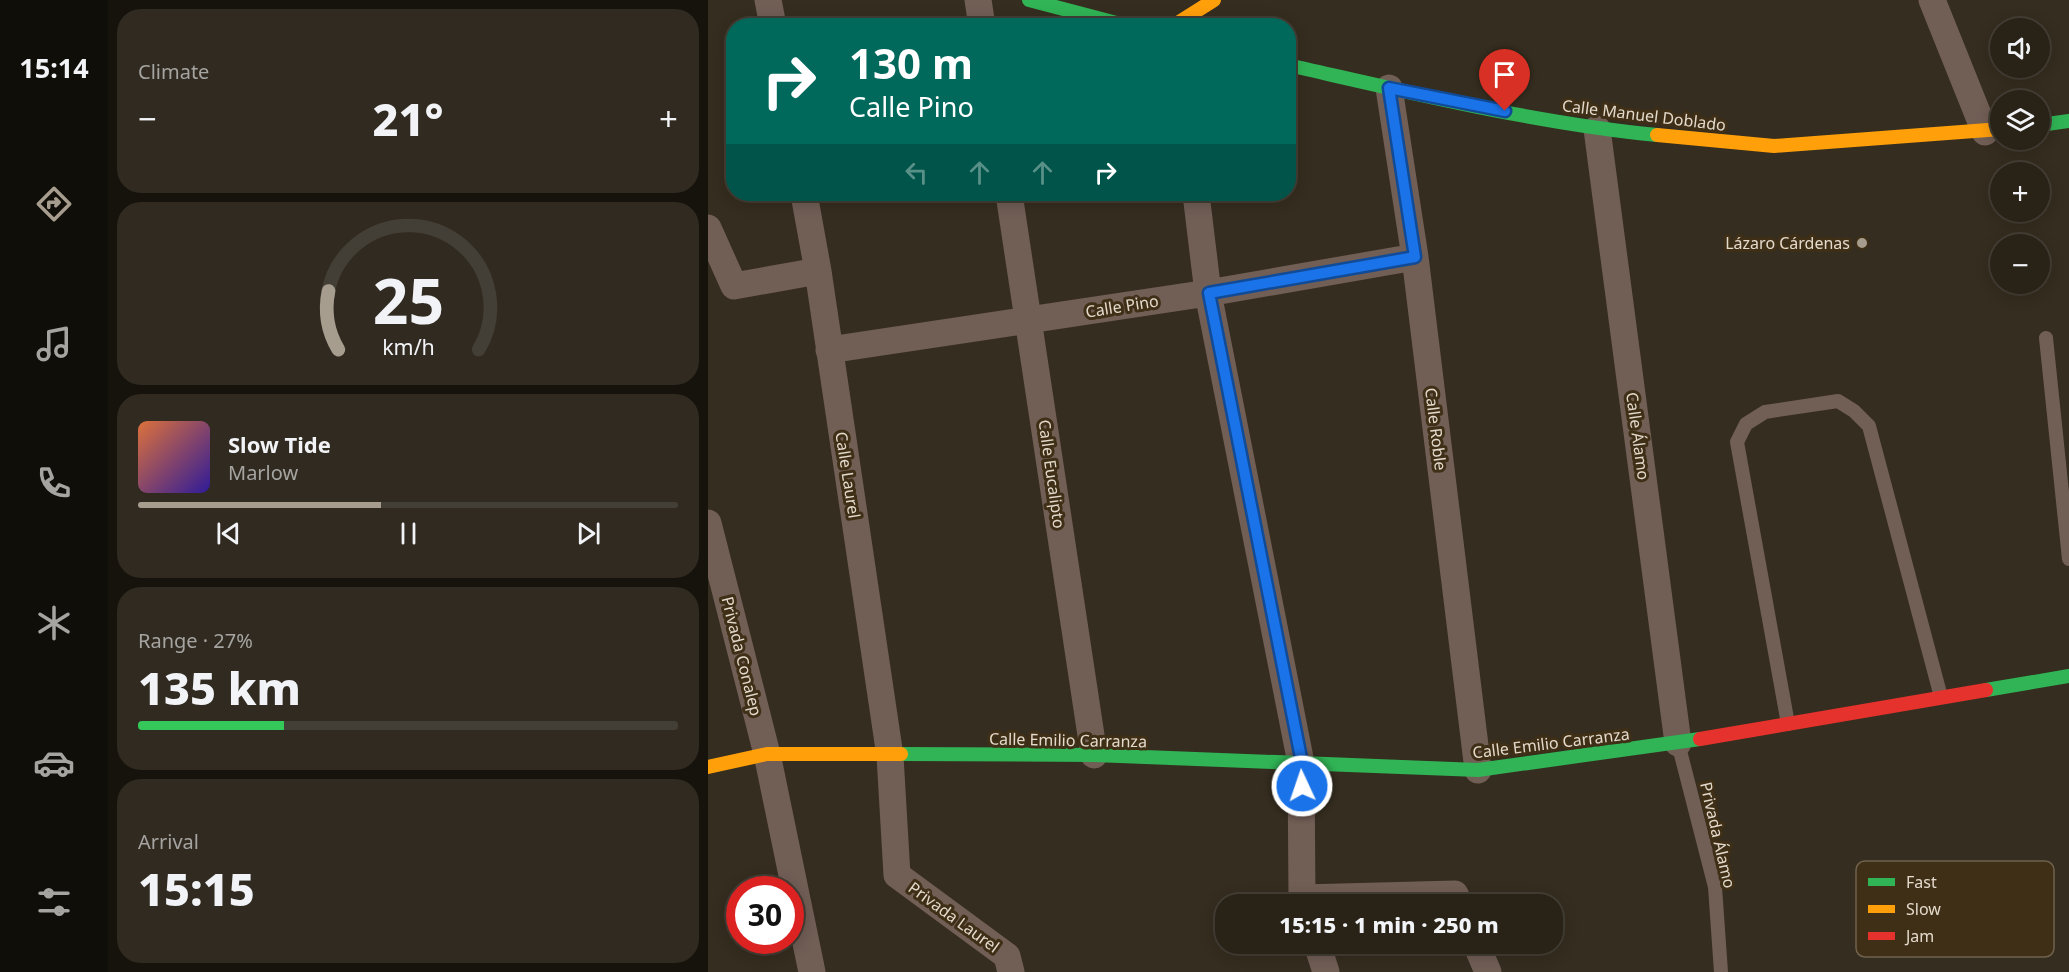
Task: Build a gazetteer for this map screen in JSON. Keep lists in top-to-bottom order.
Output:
{
  "streets": {
    "street": [
      "Calle Manuel Doblado",
      "Calle Pino",
      "Calle Roble",
      "Calle Álamo",
      "Calle Eucalipto",
      "Calle Laurel",
      "Privada Conalep",
      "Calle Emilio Carranza",
      "Privada Laurel"
    ],
    "lane": ["Privada Álamo"]
  },
  "crossings": [
    ["Calle Manuel Doblado", "Calle Roble"],
    ["Calle Manuel Doblado", "Calle Álamo"],
    ["Calle Pino", "Calle Roble"],
    ["Calle Pino", "Calle Eucalipto"],
    ["Calle Pino", "Calle Laurel"],
    ["Calle Roble", "Calle Emilio Carranza"],
    ["Calle Álamo", "Calle Emilio Carranza"],
    ["Calle Álamo", "Privada Álamo"],
    ["Calle Eucalipto", "Calle Emilio Carranza"],
    ["Calle Laurel", "Calle Emilio Carranza"],
    ["Calle Laurel", "Privada Laurel"],
    ["Privada Conalep", "Calle Emilio Carranza"],
    ["Calle Emilio Carranza", "Privada Álamo"],
    ["Calle Emilio Carranza", "Privada Laurel"]
  ],
  "places": ["Lázaro Cárdenas"],
  "legend": ["Fast", "Slow", "Jam"],
  "page": {
    "tabs": "15:14",
    "tile": [
      "Climate",
      ["Range · 27%", "135 km"],
      ["Arrival", "15:15"]
    ],
    "map_buttons": ["+", "−"],
    "turn": ["130 m", "Calle Pino"],
    "heat": ["−", "21°", "+"],
    "song": ["Slow Tide", "Marlow"],
    "limit": "30",
    "trip": "15:15 · 1 min · 250 m",
    "gauge": ["25", "km/h"]
  }
}
